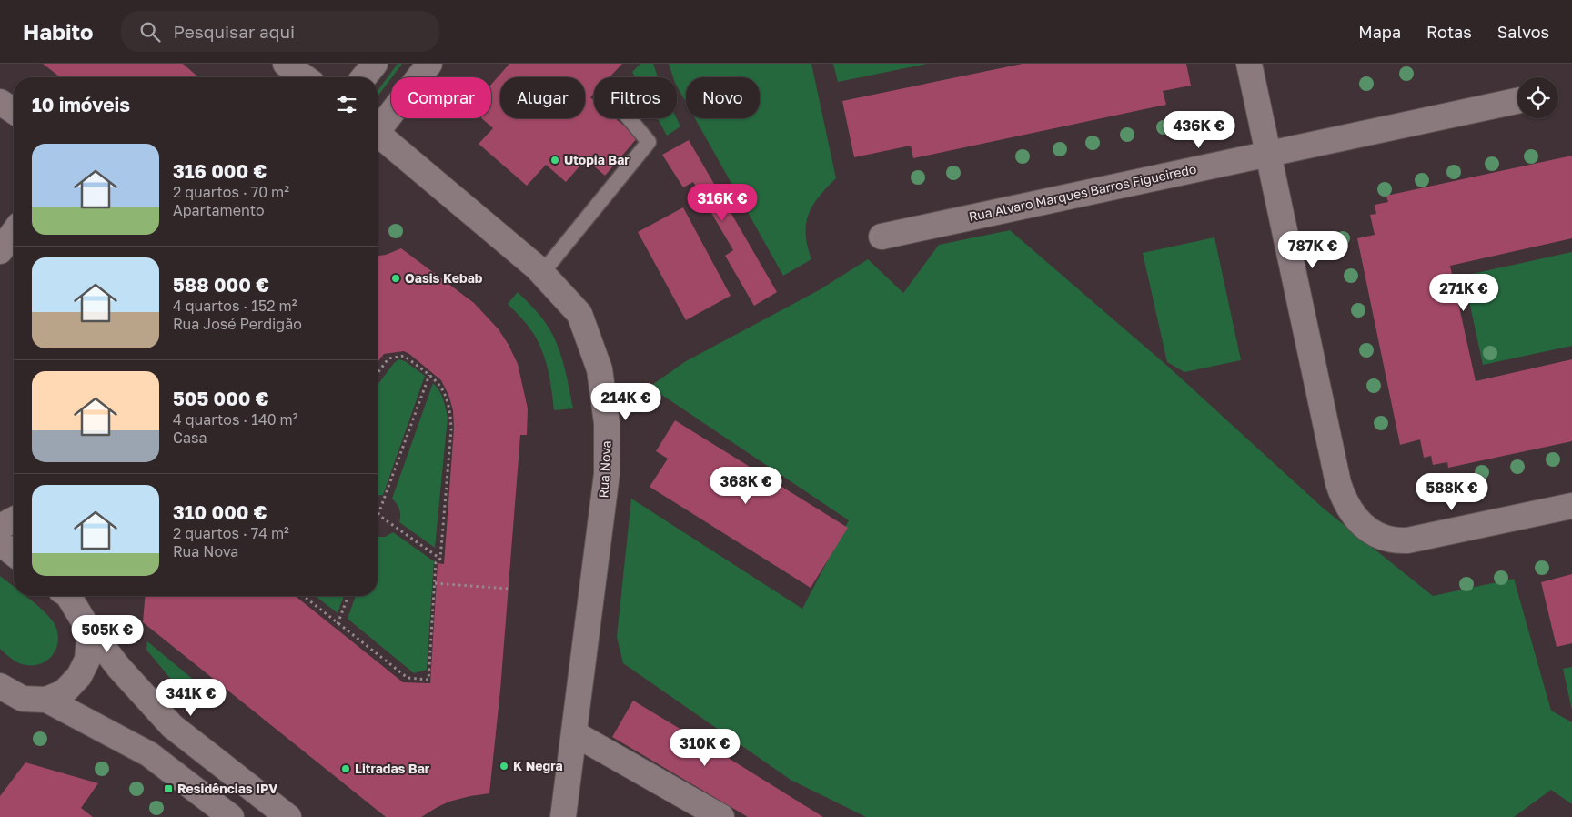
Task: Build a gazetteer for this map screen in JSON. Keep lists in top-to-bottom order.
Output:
{
  "streets": {
    "street": ["Rua Alvaro Marques Barros Figueiredo", "Rua Nova"]
  },
  "places": {
    "other": [
      "Utopia Bar",
      "Oasis Kebab",
      "K Negra",
      "Litradas Bar"
    ],
    "transit": ["Residências IPV"]
  },
  "page": {
    "header": "Habito",
    "search": "Pesquisar aqui",
    "nav": ["Mapa", "Rotas", "Salvos"],
    "chip": [
      "Comprar",
      "Alugar",
      "Filtros",
      "Novo"
    ],
    "heading": "10 imóveis",
    "price": [
      "436K €",
      "316K €",
      "787K €",
      "271K €",
      "214K €",
      "368K €",
      "588K €",
      "505K €",
      "341K €",
      "310K €"
    ],
    "list": [
      {
        "name": "316 000 €",
        "note": "2 quartos · 70 m² · Apartamento"
      },
      {
        "name": "588 000 €",
        "note": "4 quartos · 152 m² · Rua José Perdigão"
      },
      {
        "name": "505 000 €",
        "note": "4 quartos · 140 m² · Casa"
      },
      {
        "name": "310 000 €",
        "note": "2 quartos · 74 m² · Rua Nova"
      }
    ]
  }
}
